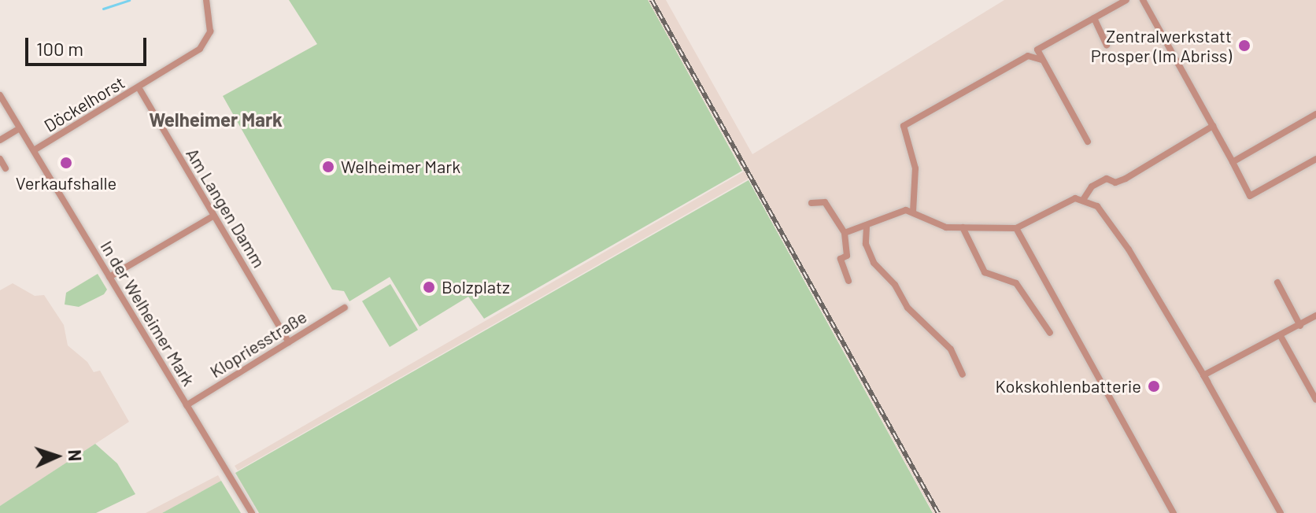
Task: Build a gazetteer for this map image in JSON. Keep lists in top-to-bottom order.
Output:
{
  "streets": {
    "street": [
      "Döckelhorst",
      "Am Langen Damm",
      "In der Welheimer Mark",
      "Klopriesstraße"
    ]
  },
  "crossings": [
    ["Döckelhorst", "Am Langen Damm"],
    ["Döckelhorst", "In der Welheimer Mark"],
    ["Am Langen Damm", "Klopriesstraße"],
    ["In der Welheimer Mark", "Klopriesstraße"]
  ],
  "districts": ["Welheimer Mark"],
  "places": [
    "Zentralwerkstatt Prosper (Im Abriss)",
    "Verkaufshalle",
    "Welheimer Mark",
    "Bolzplatz",
    "Kokskohlenbatterie"
  ],
  "scale_bar": "100 m",
  "north": "right"
}
